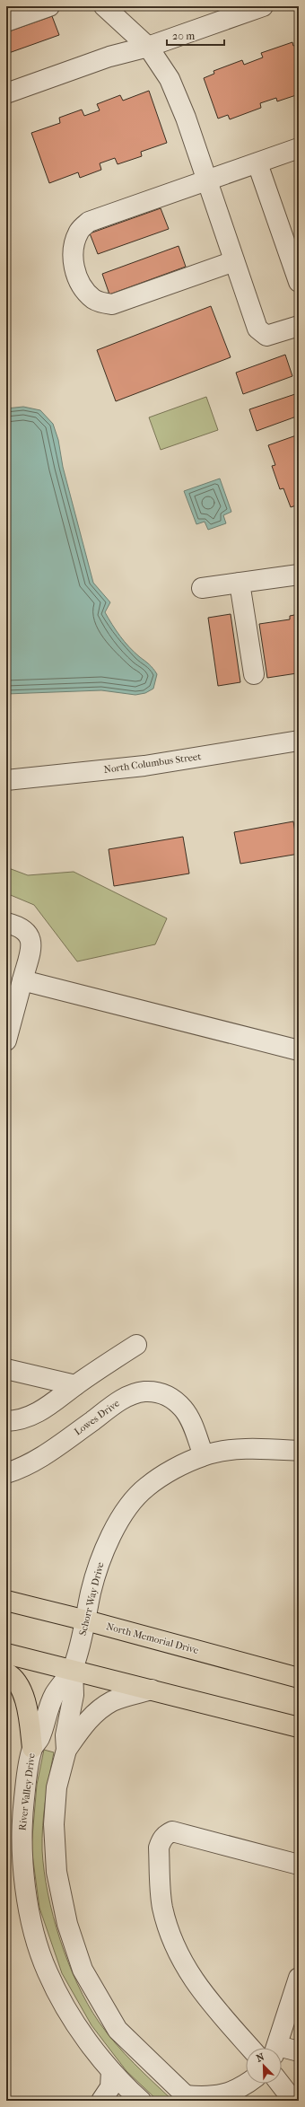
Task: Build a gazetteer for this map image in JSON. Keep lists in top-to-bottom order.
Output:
{
  "streets": {
    "main road": ["North Memorial Drive"],
    "street": [
      "North Columbus Street",
      "Lowes Drive",
      "Schorr Way Drive",
      "River Valley Drive"
    ]
  },
  "crossings": [
    ["Lowes Drive", "Schorr Way Drive"],
    ["Schorr Way Drive", "North Memorial Drive"],
    ["Schorr Way Drive", "River Valley Drive"]
  ],
  "scale_bar": "20 m",
  "north": "top left"
}
